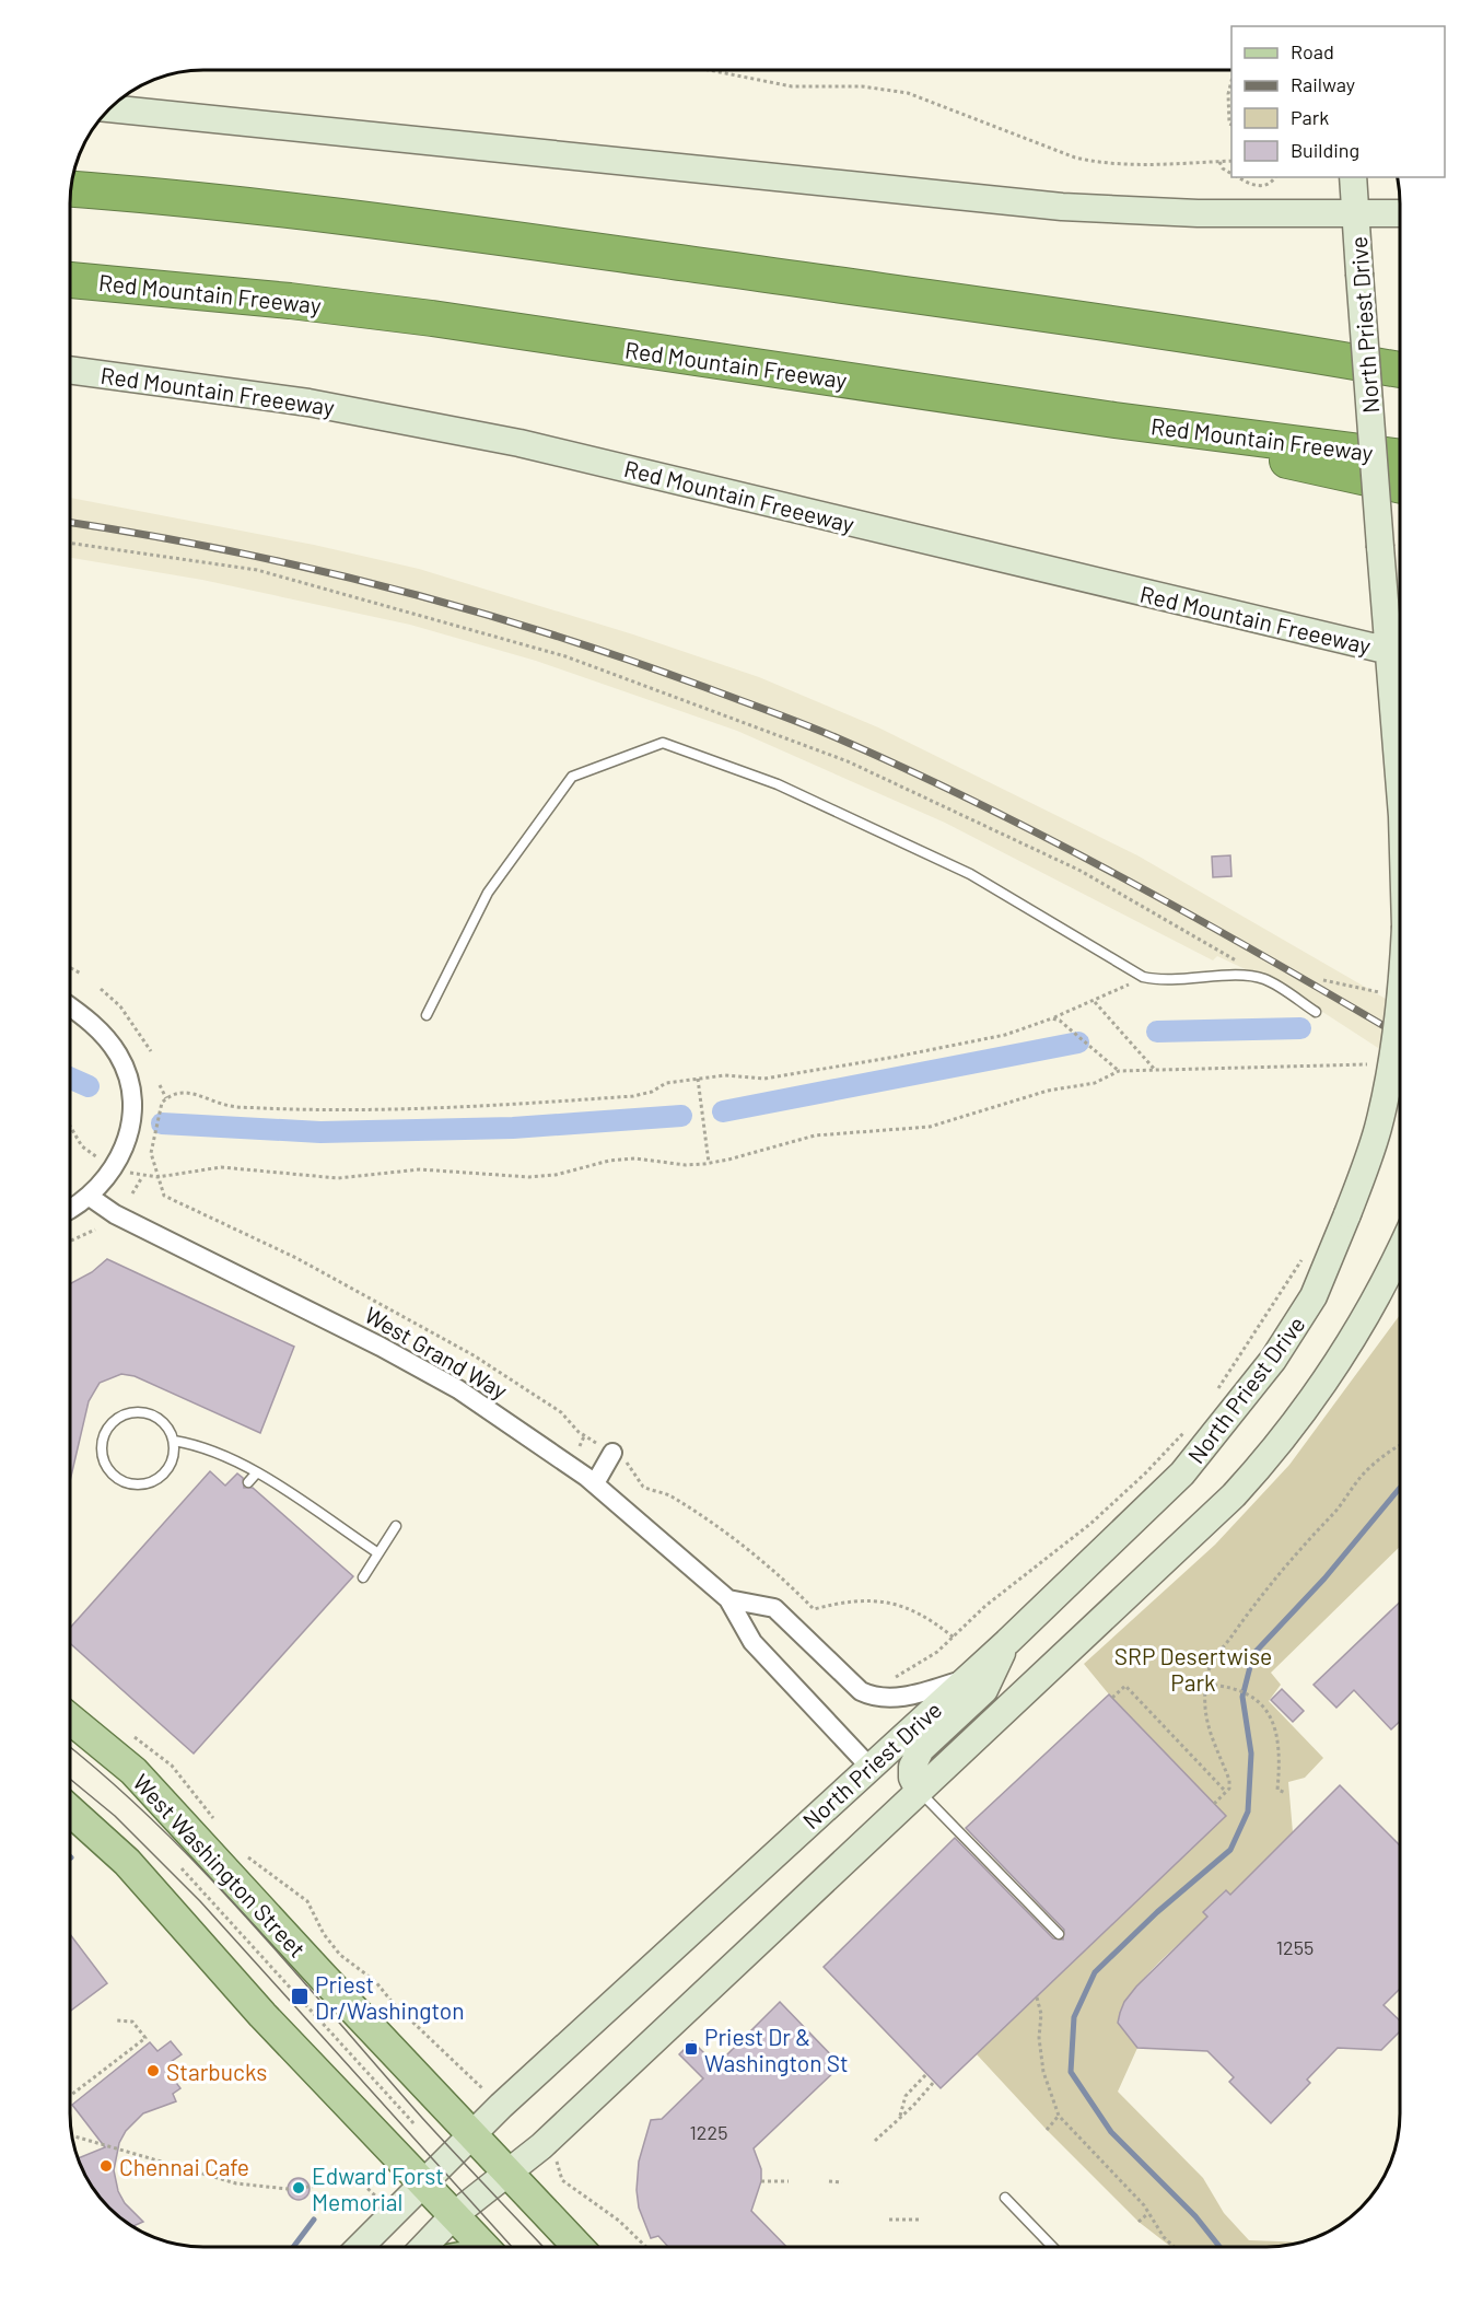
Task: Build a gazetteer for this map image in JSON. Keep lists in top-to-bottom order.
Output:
{
  "streets": {
    "highway": ["Red Mountain Freeway"],
    "main road": ["North Priest Drive", "Red Mountain Freeeway", "West Washington Street"],
    "street": ["West Grand Way"]
  },
  "crossings": [
    ["North Priest Drive", "Red Mountain Freeeway"],
    ["North Priest Drive", "West Grand Way"],
    ["North Priest Drive", "West Washington Street"]
  ],
  "parks": ["SRP Desertwise Park"],
  "places": {
    "transit": ["Priest Dr/Washington", "Priest Dr & Washington St"],
    "other": ["Starbucks", "Chennai Cafe", "Edward Forst Memorial"]
  },
  "house_numbers": ["1255", "1225"],
  "legend": [
    "Road",
    "Railway",
    "Park",
    "Building"
  ]
}
